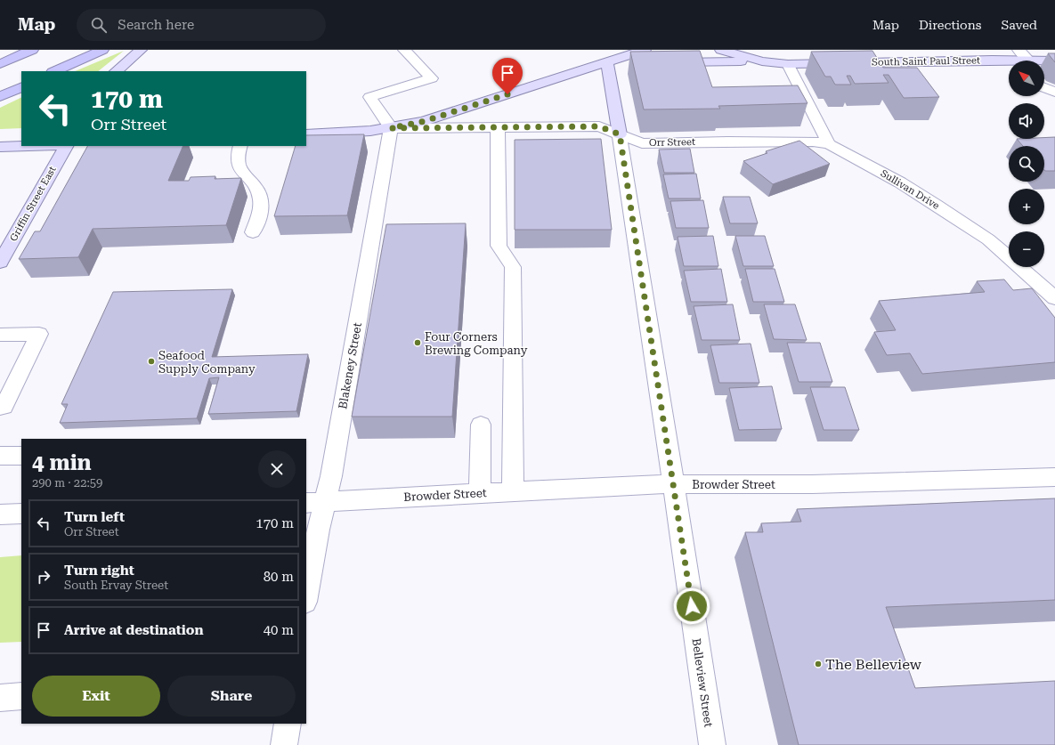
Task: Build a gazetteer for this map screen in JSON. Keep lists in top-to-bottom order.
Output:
{
  "streets": {
    "main road": ["South Saint Paul Street", "Griffin Street East"],
    "street": [
      "Orr Street",
      "Sullivan Drive",
      "Blakeney Street",
      "Browder Street",
      "Belleview Street"
    ]
  },
  "crossings": [
    ["Orr Street", "Sullivan Drive"],
    ["Orr Street", "Blakeney Street"],
    ["Orr Street", "Belleview Street"],
    ["Blakeney Street", "Browder Street"],
    ["Browder Street", "Belleview Street"]
  ],
  "places": ["Four Corners Brewing Company", "Seafood Supply Company", "The Belleview"],
  "north": "top left",
  "page": {
    "header": "Map",
    "search": "Search here",
    "nav": ["Map", "Directions", "Saved"],
    "map_buttons": ["+", "−"],
    "turn": ["170 m", "Orr Street"],
    "heading": ["4 min", "290 m · 22:59"],
    "list": [
      {
        "name": "Turn left",
        "note": "Orr Street",
        "value": "170 m"
      },
      {
        "name": "Turn right",
        "note": "South Ervay Street",
        "value": "80 m"
      },
      {
        "name": "Arrive at destination",
        "value": "40 m"
      }
    ],
    "buttons": ["Exit", "Share"]
  }
}
